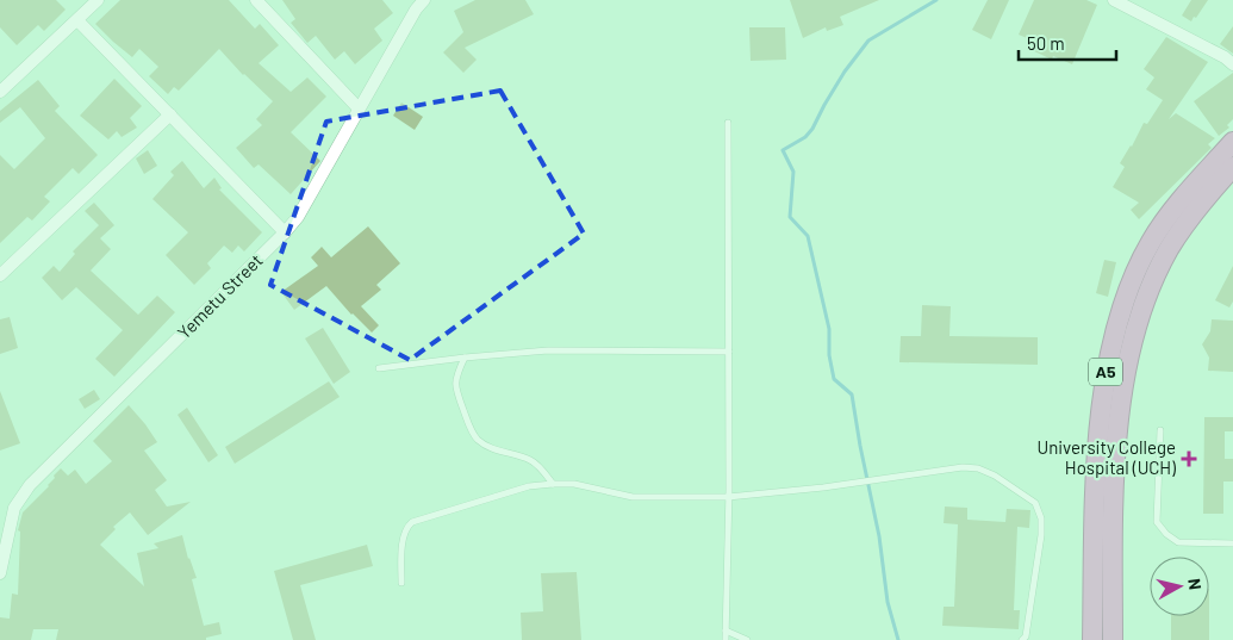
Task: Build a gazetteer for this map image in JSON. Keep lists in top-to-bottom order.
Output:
{
  "streets": {
    "highway": ["A5"],
    "street": ["Yemetu Street"]
  },
  "places": {
    "health": ["University College Hospital (UCH)"]
  },
  "scale_bar": "50 m",
  "north": "right"
}
